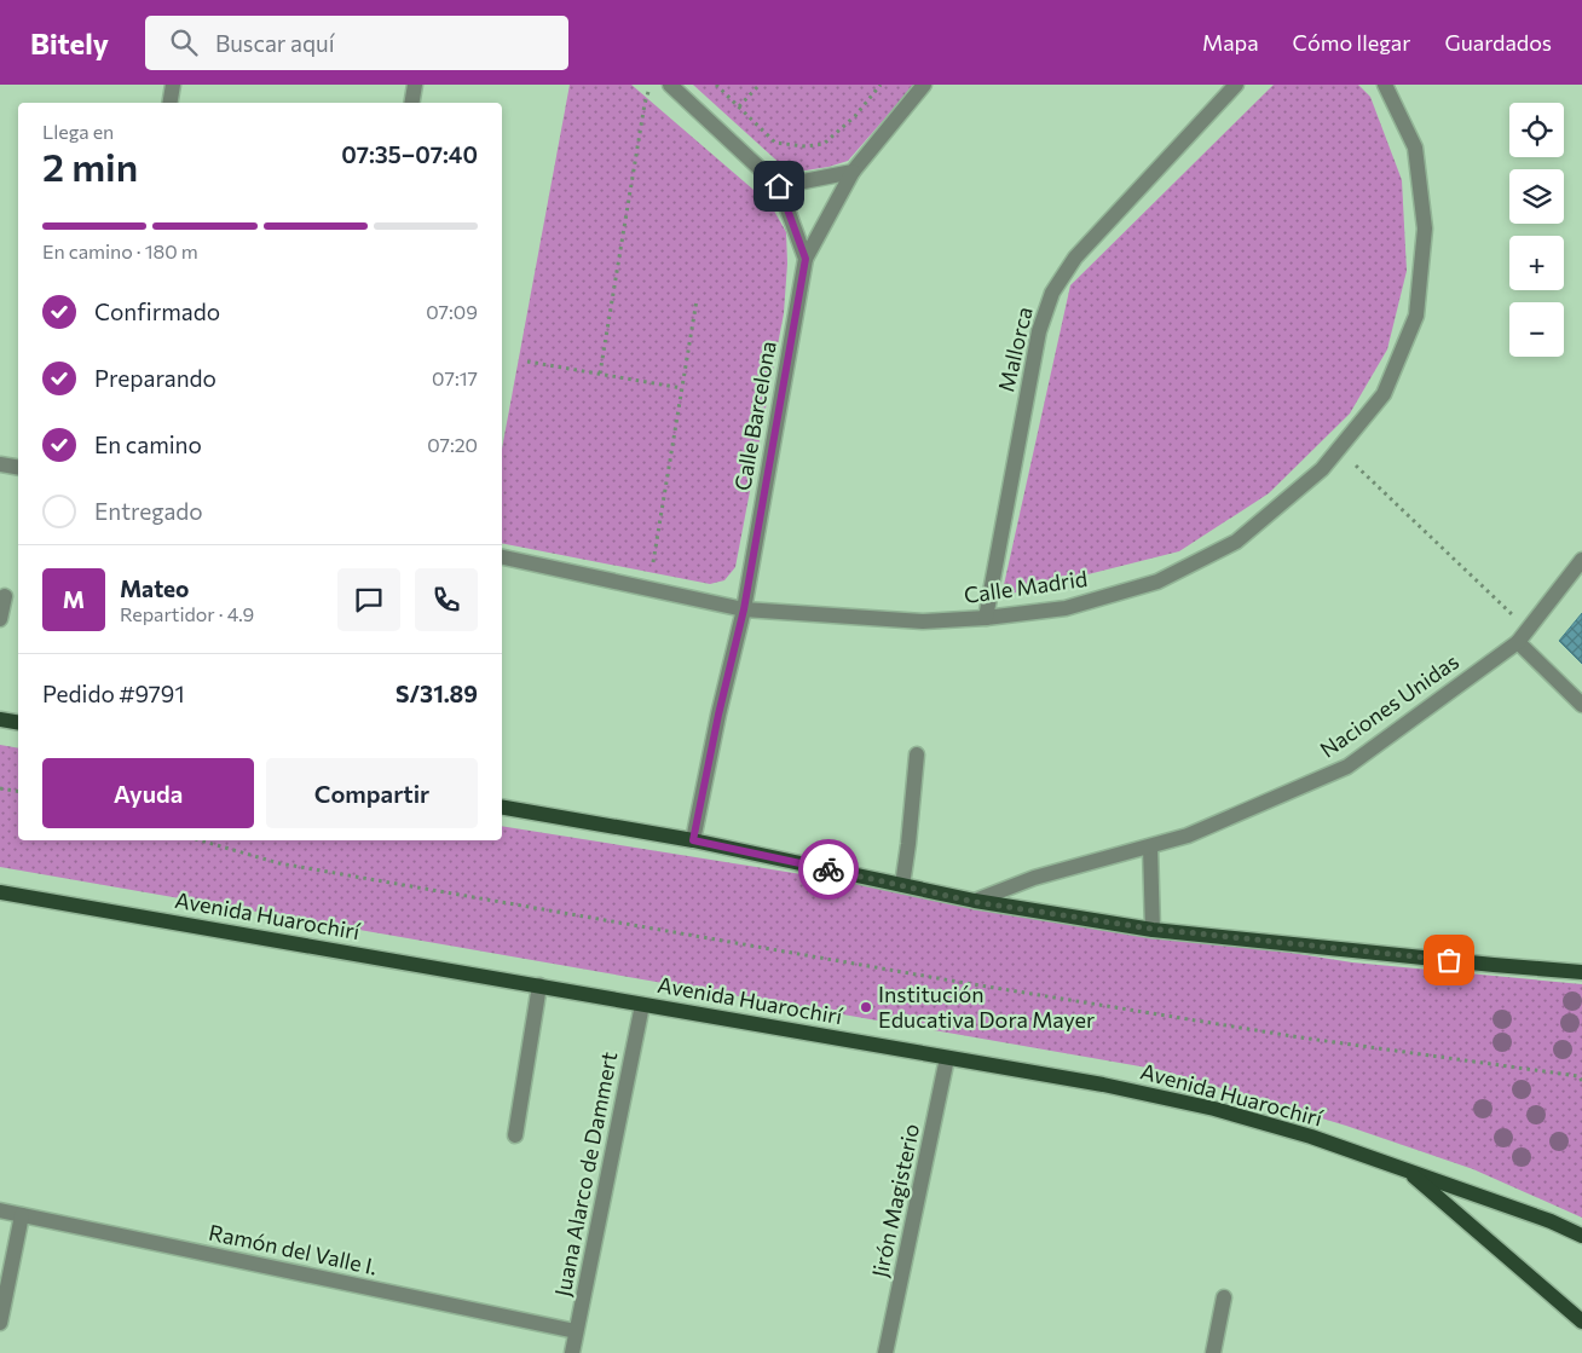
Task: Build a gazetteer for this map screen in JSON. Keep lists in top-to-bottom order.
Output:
{
  "streets": {
    "main road": ["Avenida Huarochirí"],
    "street": [
      "Mallorca",
      "Calle Barcelona",
      "Calle Madrid",
      "Naciones Unidas",
      "Juana Alarco de Dammert",
      "Jirón Magisterio",
      "Ramón del Valle I."
    ]
  },
  "crossings": [
    ["Mallorca", "Calle Madrid"],
    ["Calle Barcelona", "Calle Madrid"],
    ["Avenida Huarochirí", "Juana Alarco de Dammert"],
    ["Avenida Huarochirí", "Jirón Magisterio"],
    ["Juana Alarco de Dammert", "Ramón del Valle I."]
  ],
  "places": ["Institución Educativa Dora Mayer"],
  "page": {
    "header": "Bitely",
    "search": "Buscar aquí",
    "nav": ["Mapa", "Cómo llegar", "Guardados"],
    "map_buttons": ["+", "−"],
    "heading": ["2 min", "Llega en", "07:35–07:40"],
    "panel": [
      "Mateo",
      "Repartidor · 4.9",
      "Pedido #9791",
      "S/31.89"
    ],
    "bar": "En camino · 180 m",
    "list": [
      ["Confirmado", "07:09"],
      ["Preparando", "07:17"],
      ["En camino", "07:20"],
      "Entregado"
    ],
    "round": "M",
    "buttons": ["Ayuda", "Compartir"]
  }
}
